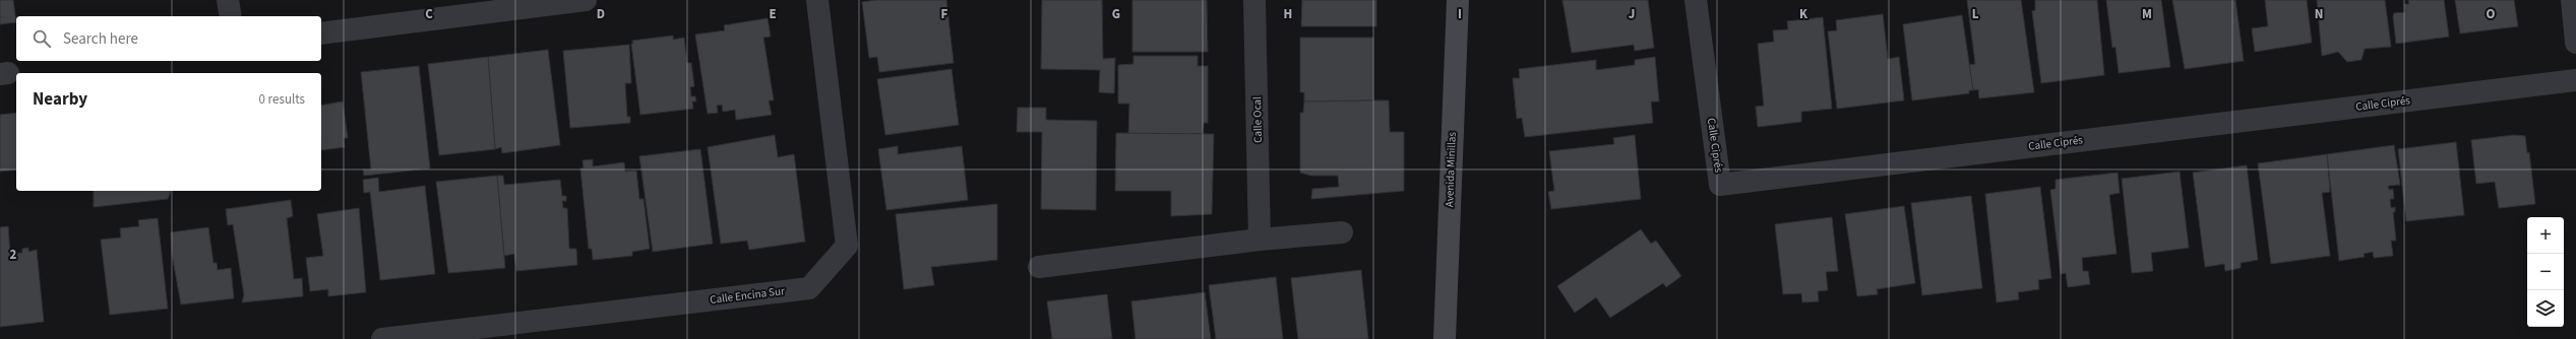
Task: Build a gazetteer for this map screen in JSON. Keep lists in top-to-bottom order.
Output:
{
  "streets": {
    "street": [
      "Calle Ciprés",
      "Calle Ocal",
      "Avenida Minillas",
      "Calle Encina Sur"
    ]
  },
  "page": {
    "search": "Search here",
    "heading": ["Nearby", "0 results"],
    "map_buttons": ["+", "−"]
  },
  "grid": {
    "columns": [
      "C",
      "D",
      "E",
      "F",
      "G",
      "H",
      "I",
      "J",
      "K",
      "L",
      "M",
      "N",
      "O"
    ],
    "rows": ["2"]
  }
}
